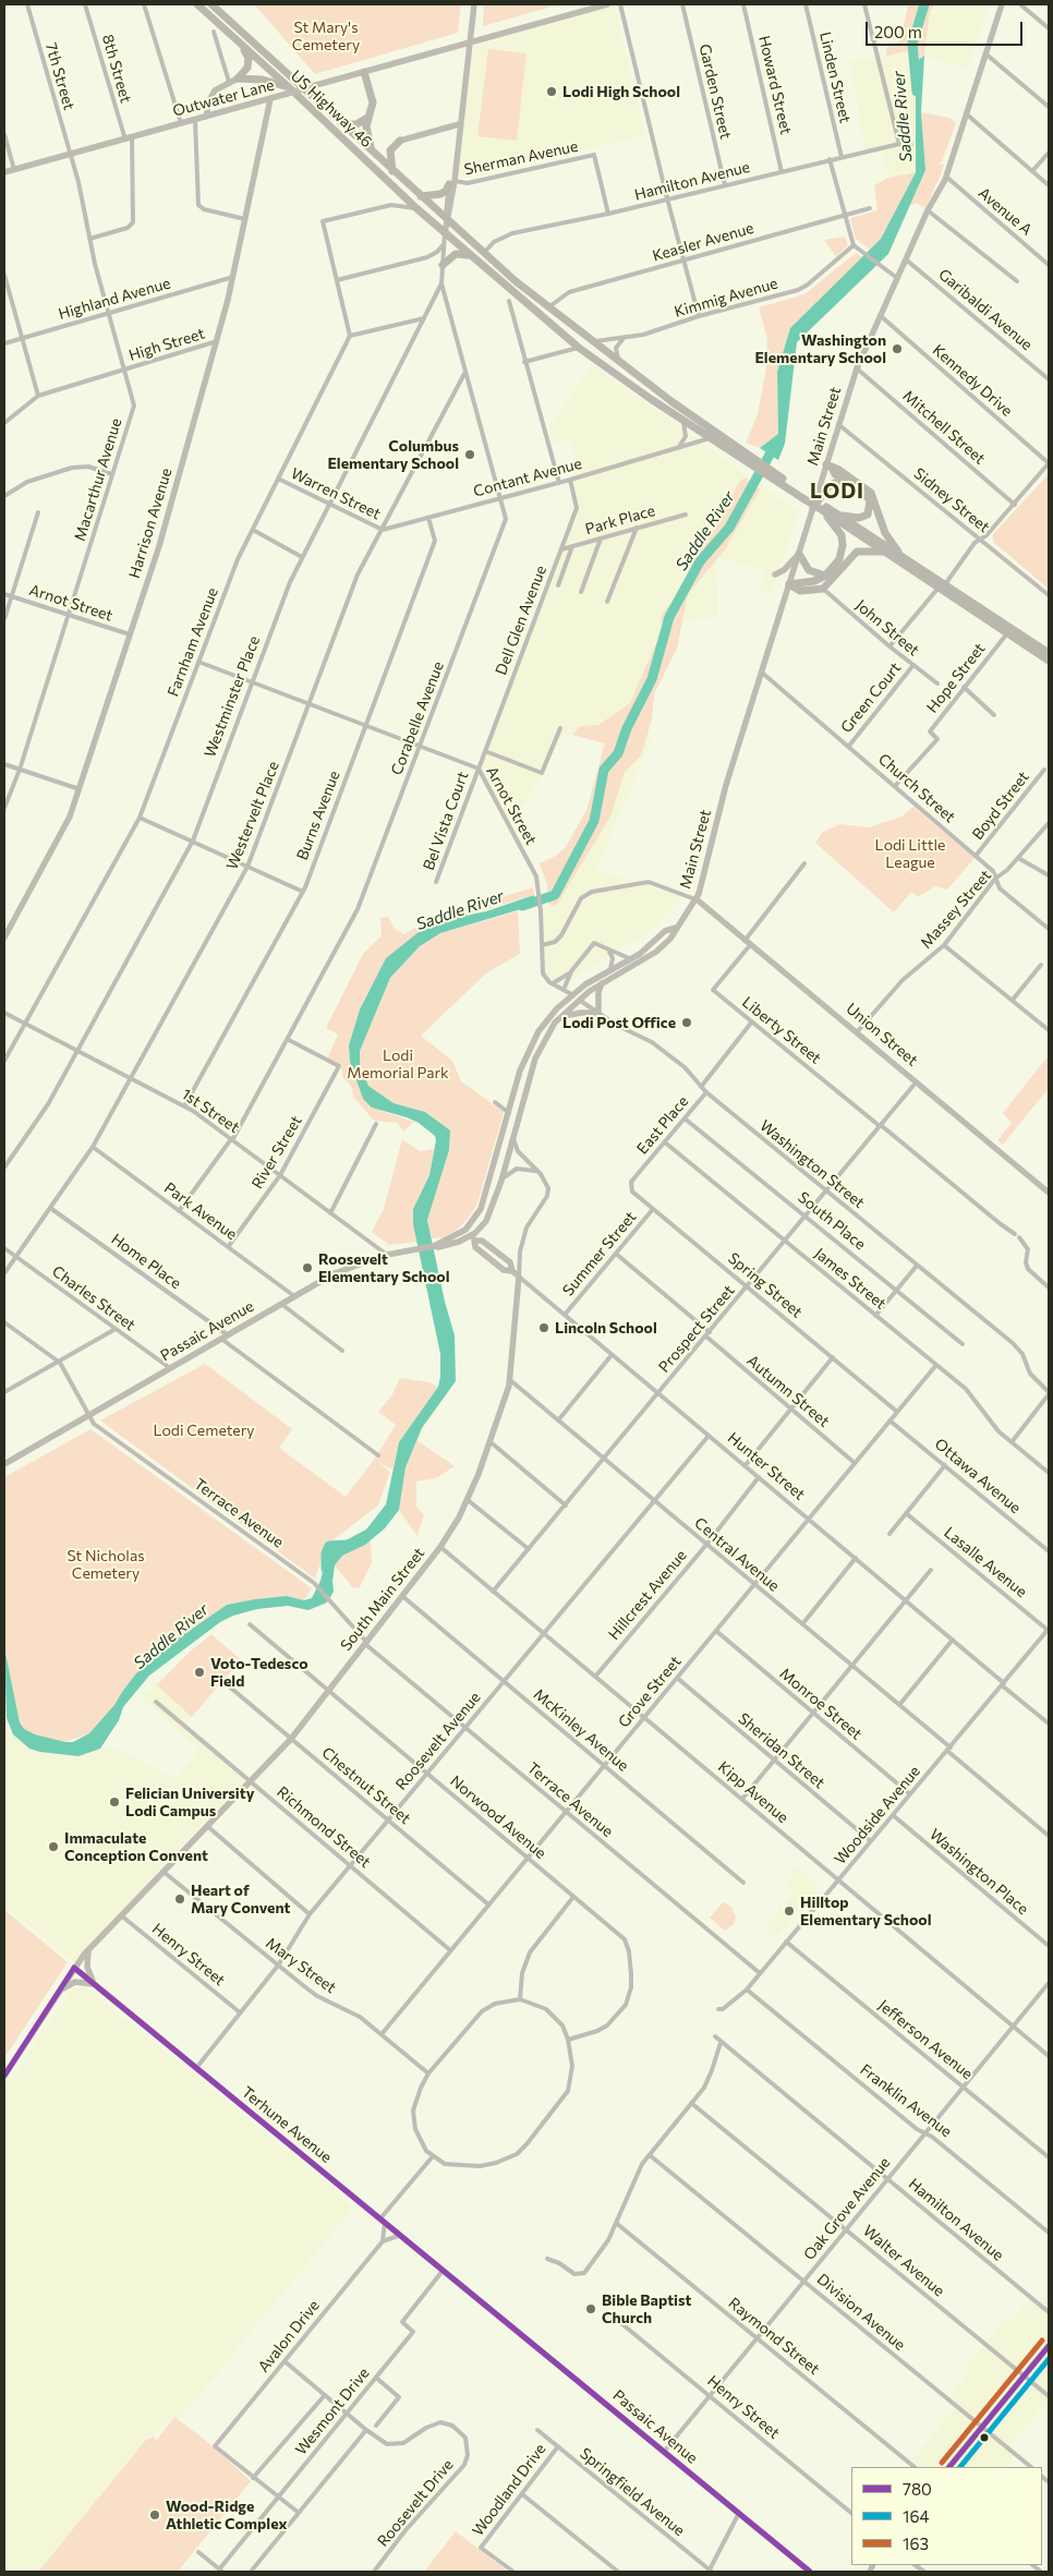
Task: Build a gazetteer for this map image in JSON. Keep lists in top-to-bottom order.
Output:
{
  "streets": {
    "highway": ["US Highway 46"],
    "street": [
      "8th Street",
      "7th Street",
      "Linden Street",
      "Howard Street",
      "Garden Street",
      "Outwater Lane",
      "Sherman Avenue",
      "Hamilton Avenue",
      "Avenue A",
      "Keasler Avenue",
      "Kimmig Avenue",
      "Highland Avenue",
      "Garibaldi Avenue",
      "High Street",
      "Kennedy Drive",
      "Main Street",
      "Mitchell Street",
      "Contant Avenue",
      "Macarthur Avenue",
      "Warren Street",
      "Sidney Street",
      "Park Place",
      "Harrison Avenue",
      "Arnot Street",
      "Dell Glen Avenue",
      "John Street",
      "Farnham Avenue",
      "Hope Street",
      "Westminster Place",
      "Green Court",
      "Corabelle Avenue",
      "Church Street",
      "Boyd Street",
      "Westervelt Place",
      "Burns Avenue",
      "Bel Vista Court",
      "Massey Street",
      "Liberty Street",
      "Union Street",
      "1st Street",
      "East Place",
      "River Street",
      "Washington Street",
      "Park Avenue",
      "South Place",
      "Summer Street",
      "Home Place",
      "James Street",
      "Spring Street",
      "Charles Street",
      "Prospect Street",
      "Passaic Avenue",
      "Autumn Street",
      "Hunter Street",
      "Ottawa Avenue",
      "Terrace Avenue",
      "Central Avenue",
      "Lasalle Avenue",
      "Hillcrest Avenue",
      "South Main Street",
      "Grove Street",
      "Monroe Street",
      "McKinley Avenue",
      "Roosevelt Avenue",
      "Sheridan Street",
      "Chestnut Street",
      "Kipp Avenue",
      "Woodside Avenue",
      "Norwood Avenue",
      "Richmond Street",
      "Washington Place",
      "Henry Street",
      "Mary Street",
      "Jefferson Avenue",
      "Franklin Avenue",
      "Terhune Avenue",
      "Oak Grove Avenue",
      "Walter Avenue",
      "Division Avenue",
      "Avalon Drive",
      "Raymond Street",
      "Wesmont Drive",
      "Woodland Drive",
      "Springfield Avenue",
      "Roosevelt Drive"
    ]
  },
  "crossings": [
    ["8th Street", "Outwater Lane"],
    ["8th Street", "Macarthur Avenue"],
    ["7th Street", "Outwater Lane"],
    ["7th Street", "Macarthur Avenue"],
    ["Linden Street", "Hamilton Avenue"],
    ["Howard Street", "Hamilton Avenue"],
    ["Garden Street", "Hamilton Avenue"],
    ["Outwater Lane", "US Highway 46"],
    ["Outwater Lane", "Macarthur Avenue"],
    ["Outwater Lane", "Harrison Avenue"],
    ["Outwater Lane", "Westminster Place"],
    ["US Highway 46", "Hamilton Avenue"],
    ["US Highway 46", "Keasler Avenue"],
    ["US Highway 46", "Kimmig Avenue"],
    ["US Highway 46", "Contant Avenue"],
    ["US Highway 46", "Westminster Place"],
    ["Sherman Avenue", "Hamilton Avenue"],
    ["Sherman Avenue", "Westminster Place"],
    ["Hamilton Avenue", "Oak Grove Avenue"],
    ["Avenue A", "Main Street"],
    ["Highland Avenue", "Macarthur Avenue"],
    ["Highland Avenue", "Harrison Avenue"],
    ["Garibaldi Avenue", "Main Street"],
    ["High Street", "Macarthur Avenue"],
    ["High Street", "Harrison Avenue"],
    ["Kennedy Drive", "Main Street"],
    ["Main Street", "Mitchell Street"],
    ["Main Street", "Sidney Street"],
    ["Main Street", "Church Street"],
    ["Main Street", "Union Street"],
    ["Contant Avenue", "Warren Street"],
    ["Contant Avenue", "Dell Glen Avenue"],
    ["Contant Avenue", "Corabelle Avenue"],
    ["Contant Avenue", "Westervelt Place"],
    ["Contant Avenue", "Burns Avenue"],
    ["Macarthur Avenue", "Arnot Street"],
    ["Warren Street", "Farnham Avenue"],
    ["Warren Street", "Westminster Place"],
    ["Warren Street", "Westervelt Place"],
    ["Park Place", "Dell Glen Avenue"],
    ["Harrison Avenue", "Arnot Street"],
    ["Arnot Street", "Dell Glen Avenue"],
    ["Arnot Street", "Farnham Avenue"],
    ["Arnot Street", "Westminster Place"],
    ["Arnot Street", "Corabelle Avenue"],
    ["Arnot Street", "Westervelt Place"],
    ["Arnot Street", "Burns Avenue"],
    ["Arnot Street", "Bel Vista Court"],
    ["Dell Glen Avenue", "Bel Vista Court"],
    ["John Street", "Green Court"],
    ["Farnham Avenue", "1st Street"],
    ["Hope Street", "Church Street"],
    ["Westminster Place", "Corabelle Avenue"],
    ["Westminster Place", "1st Street"],
    ["Green Court", "Church Street"],
    ["Corabelle Avenue", "Westervelt Place"],
    ["Corabelle Avenue", "1st Street"],
    ["Corabelle Avenue", "River Street"],
    ["Corabelle Avenue", "Park Avenue"],
    ["Church Street", "Boyd Street"],
    ["Church Street", "Massey Street"],
    ["Westervelt Place", "1st Street"],
    ["Westervelt Place", "Park Avenue"],
    ["Westervelt Place", "Home Place"],
    ["Westervelt Place", "Charles Street"],
    ["Burns Avenue", "1st Street"],
    ["Massey Street", "Union Street"],
    ["Liberty Street", "Union Street"],
    ["Liberty Street", "Prospect Street"],
    ["Union Street", "Prospect Street"],
    ["1st Street", "River Street"],
    ["1st Street", "Passaic Avenue"],
    ["East Place", "Washington Street"],
    ["East Place", "South Place"],
    ["East Place", "James Street"],
    ["East Place", "Spring Street"],
    ["River Street", "Park Avenue"],
    ["Washington Street", "Prospect Street"],
    ["Park Avenue", "Passaic Avenue"],
    ["South Place", "Prospect Street"],
    ["Summer Street", "Spring Street"],
    ["Summer Street", "Hunter Street"],
    ["Home Place", "Passaic Avenue"],
    ["James Street", "Prospect Street"],
    ["James Street", "Grove Street"],
    ["Spring Street", "Prospect Street"],
    ["Spring Street", "Grove Street"],
    ["Charles Street", "Passaic Avenue"],
    ["Prospect Street", "Autumn Street"],
    ["Prospect Street", "Hunter Street"],
    ["Prospect Street", "Central Avenue"],
    ["Prospect Street", "Kipp Avenue"],
    ["Passaic Avenue", "Terrace Avenue"],
    ["Passaic Avenue", "Terhune Avenue"],
    ["Passaic Avenue", "Oak Grove Avenue"],
    ["Autumn Street", "Grove Street"],
    ["Hunter Street", "Hillcrest Avenue"],
    ["Hunter Street", "South Main Street"],
    ["Hunter Street", "Grove Street"],
    ["Hunter Street", "Roosevelt Avenue"],
    ["Hunter Street", "Woodside Avenue"],
    ["Ottawa Avenue", "Grove Street"],
    ["Terrace Avenue", "South Main Street"],
    ["Terrace Avenue", "Grove Street"],
    ["Terrace Avenue", "Roosevelt Avenue"],
    ["Terrace Avenue", "Woodside Avenue"],
    ["Central Avenue", "Hillcrest Avenue"],
    ["Central Avenue", "South Main Street"],
    ["Central Avenue", "Grove Street"],
    ["Central Avenue", "Roosevelt Avenue"],
    ["Central Avenue", "Woodside Avenue"],
    ["Lasalle Avenue", "Woodside Avenue"],
    ["Hillcrest Avenue", "Kipp Avenue"],
    ["South Main Street", "McKinley Avenue"],
    ["South Main Street", "Chestnut Street"],
    ["South Main Street", "Kipp Avenue"],
    ["South Main Street", "Norwood Avenue"],
    ["South Main Street", "Richmond Street"],
    ["South Main Street", "Henry Street"],
    ["South Main Street", "Mary Street"],
    ["South Main Street", "Terhune Avenue"],
    ["Grove Street", "Monroe Street"],
    ["Grove Street", "McKinley Avenue"],
    ["Grove Street", "Sheridan Street"],
    ["Grove Street", "Chestnut Street"],
    ["Grove Street", "Kipp Avenue"],
    ["Grove Street", "Norwood Avenue"],
    ["Grove Street", "Richmond Street"],
    ["Grove Street", "Mary Street"],
    ["Monroe Street", "Woodside Avenue"],
    ["McKinley Avenue", "Roosevelt Avenue"],
    ["Roosevelt Avenue", "Chestnut Street"],
    ["Roosevelt Avenue", "Kipp Avenue"],
    ["Roosevelt Avenue", "Norwood Avenue"],
    ["Roosevelt Avenue", "Richmond Street"],
    ["Roosevelt Avenue", "Henry Street"],
    ["Roosevelt Avenue", "Mary Street"],
    ["Roosevelt Avenue", "Terhune Avenue"],
    ["Sheridan Street", "Woodside Avenue"],
    ["Kipp Avenue", "Woodside Avenue"],
    ["Kipp Avenue", "Oak Grove Avenue"],
    ["Woodside Avenue", "Washington Place"],
    ["Woodside Avenue", "Jefferson Avenue"],
    ["Woodside Avenue", "Franklin Avenue"],
    ["Norwood Avenue", "Mary Street"],
    ["Henry Street", "Oak Grove Avenue"],
    ["Jefferson Avenue", "Oak Grove Avenue"],
    ["Franklin Avenue", "Oak Grove Avenue"],
    ["Terhune Avenue", "Wesmont Drive"],
    ["Oak Grove Avenue", "Walter Avenue"],
    ["Oak Grove Avenue", "Division Avenue"],
    ["Oak Grove Avenue", "Raymond Street"],
    ["Woodland Drive", "Springfield Avenue"]
  ],
  "districts": ["LODI"],
  "water": ["Saddle River"],
  "parks": [
    "St Mary's Cemetery",
    "Lodi Little League",
    "Lodi Memorial Park",
    "Lodi Cemetery",
    "St Nicholas Cemetery"
  ],
  "places": [
    "Lodi High School",
    "Washington Elementary School",
    "Columbus Elementary School",
    "Lodi Post Office",
    "Roosevelt Elementary School",
    "Lincoln School",
    "Voto-Tedesco Field",
    "Felician University Lodi Campus",
    "Immaculate Conception Convent",
    "Heart of Mary Convent",
    "Hilltop Elementary School",
    "Bible Baptist Church",
    "Wood-Ridge Athletic Complex"
  ],
  "lines": ["transit line 780", "transit line 163", "transit line 164"],
  "legend": ["780", "164", "163"],
  "scale_bar": "200 m"
}
